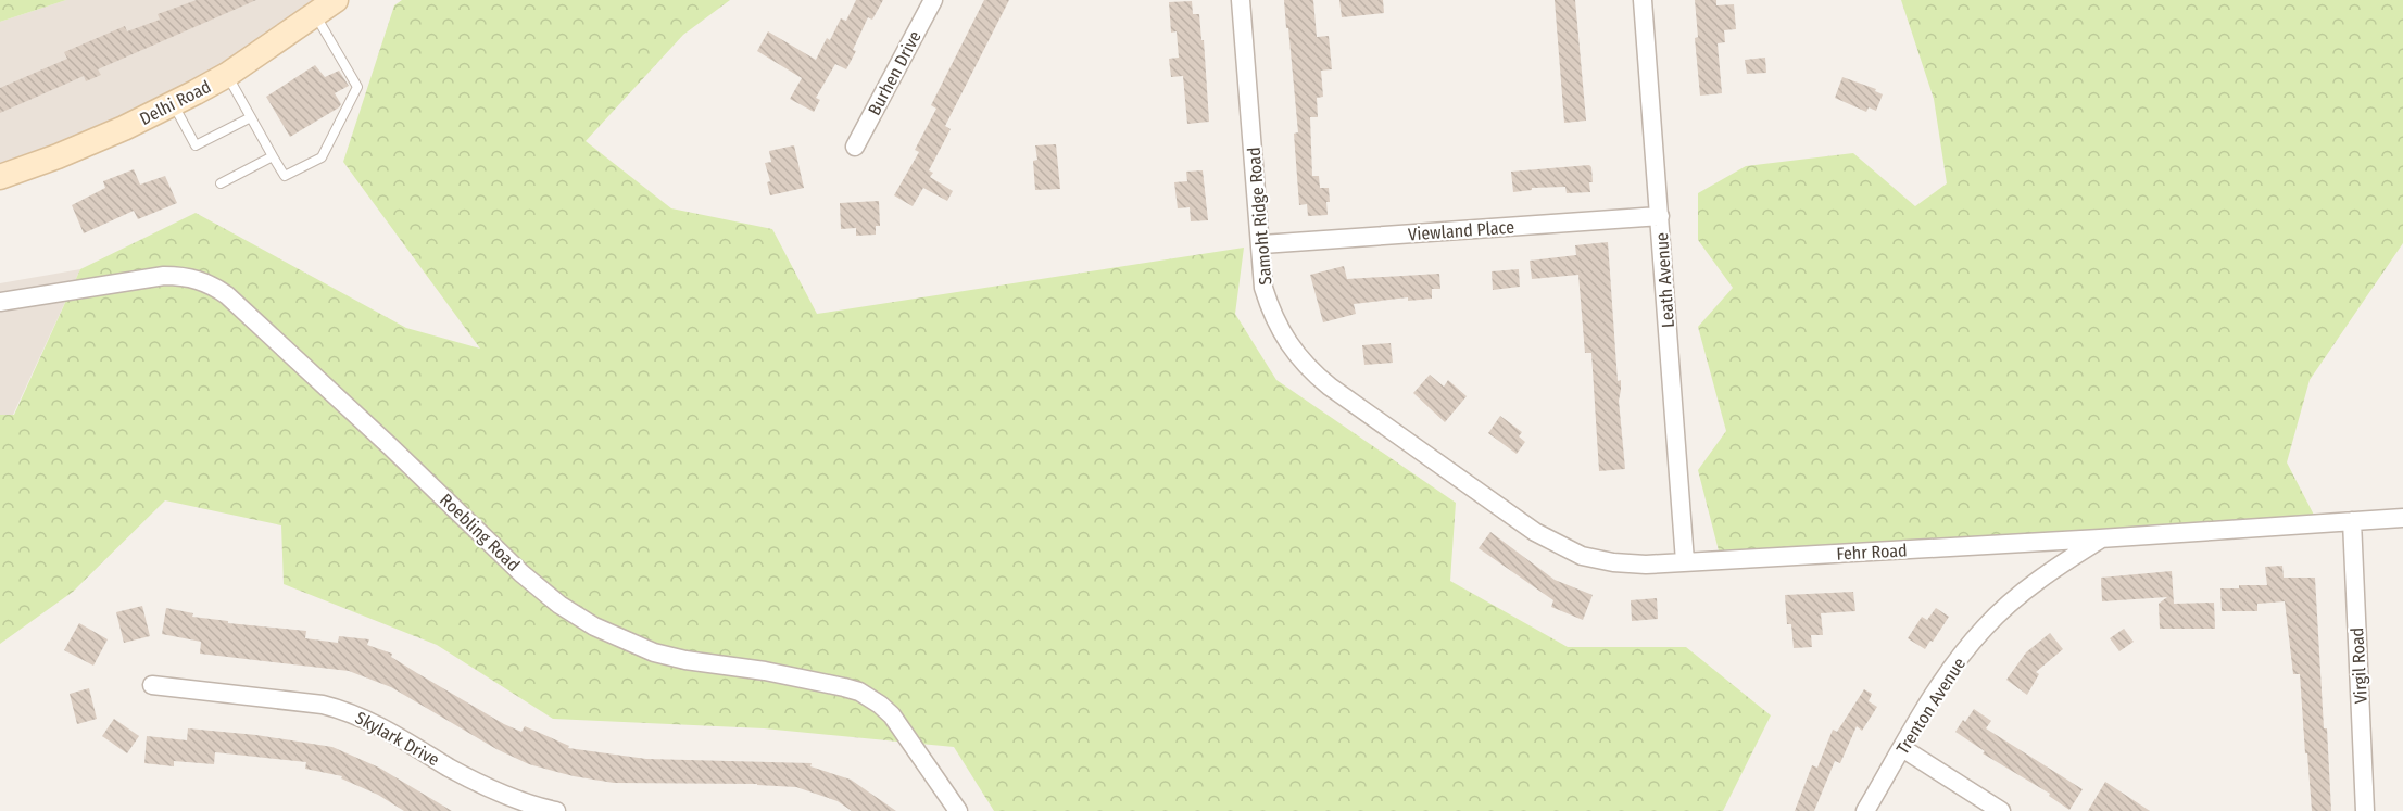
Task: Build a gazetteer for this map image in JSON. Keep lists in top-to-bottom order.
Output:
{
  "streets": {
    "street": [
      "Burhen Drive",
      "Delhi Road",
      "Samoht Ridge Road",
      "Viewland Place",
      "Leath Avenue",
      "Roebling Road",
      "Fehr Road",
      "Virgil Road",
      "Trenton Avenue",
      "Skylark Drive"
    ]
  },
  "crossings": [
    ["Samoht Ridge Road", "Viewland Place"],
    ["Samoht Ridge Road", "Fehr Road"],
    ["Viewland Place", "Leath Avenue"],
    ["Leath Avenue", "Fehr Road"],
    ["Fehr Road", "Virgil Road"],
    ["Fehr Road", "Trenton Avenue"]
  ]
}
